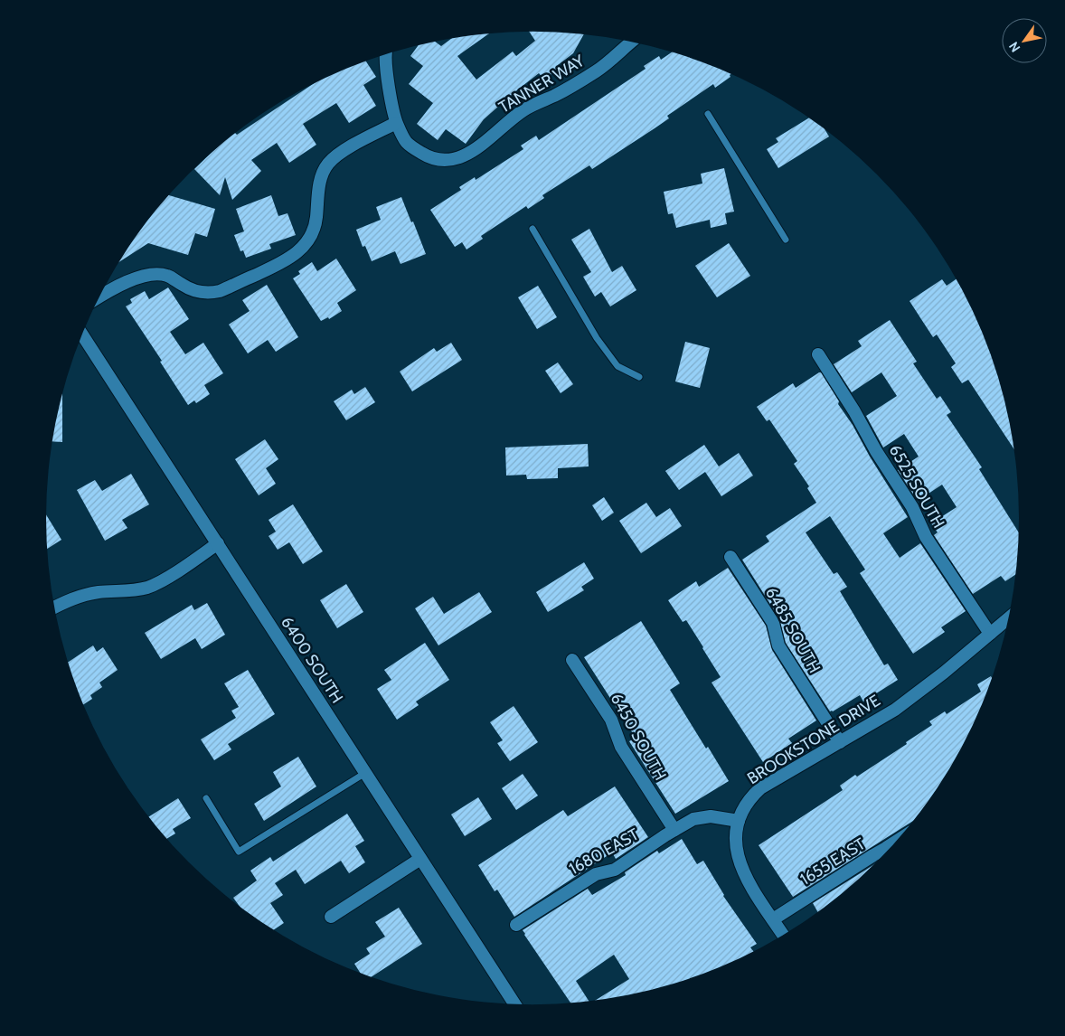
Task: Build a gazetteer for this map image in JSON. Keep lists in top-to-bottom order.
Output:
{
  "streets": {
    "street": [
      "TANNER WAY",
      "6525 SOUTH",
      "6485 SOUTH",
      "6400 SOUTH",
      "6450 SOUTH",
      "BROOKSTONE DRIVE",
      "1680 EAST",
      "1655 EAST"
    ]
  },
  "crossings": [
    ["6525 SOUTH", "BROOKSTONE DRIVE"],
    ["6485 SOUTH", "BROOKSTONE DRIVE"],
    ["6450 SOUTH", "1680 EAST"],
    ["BROOKSTONE DRIVE", "1680 EAST"],
    ["BROOKSTONE DRIVE", "1655 EAST"]
  ],
  "north": "bottom left"
}
